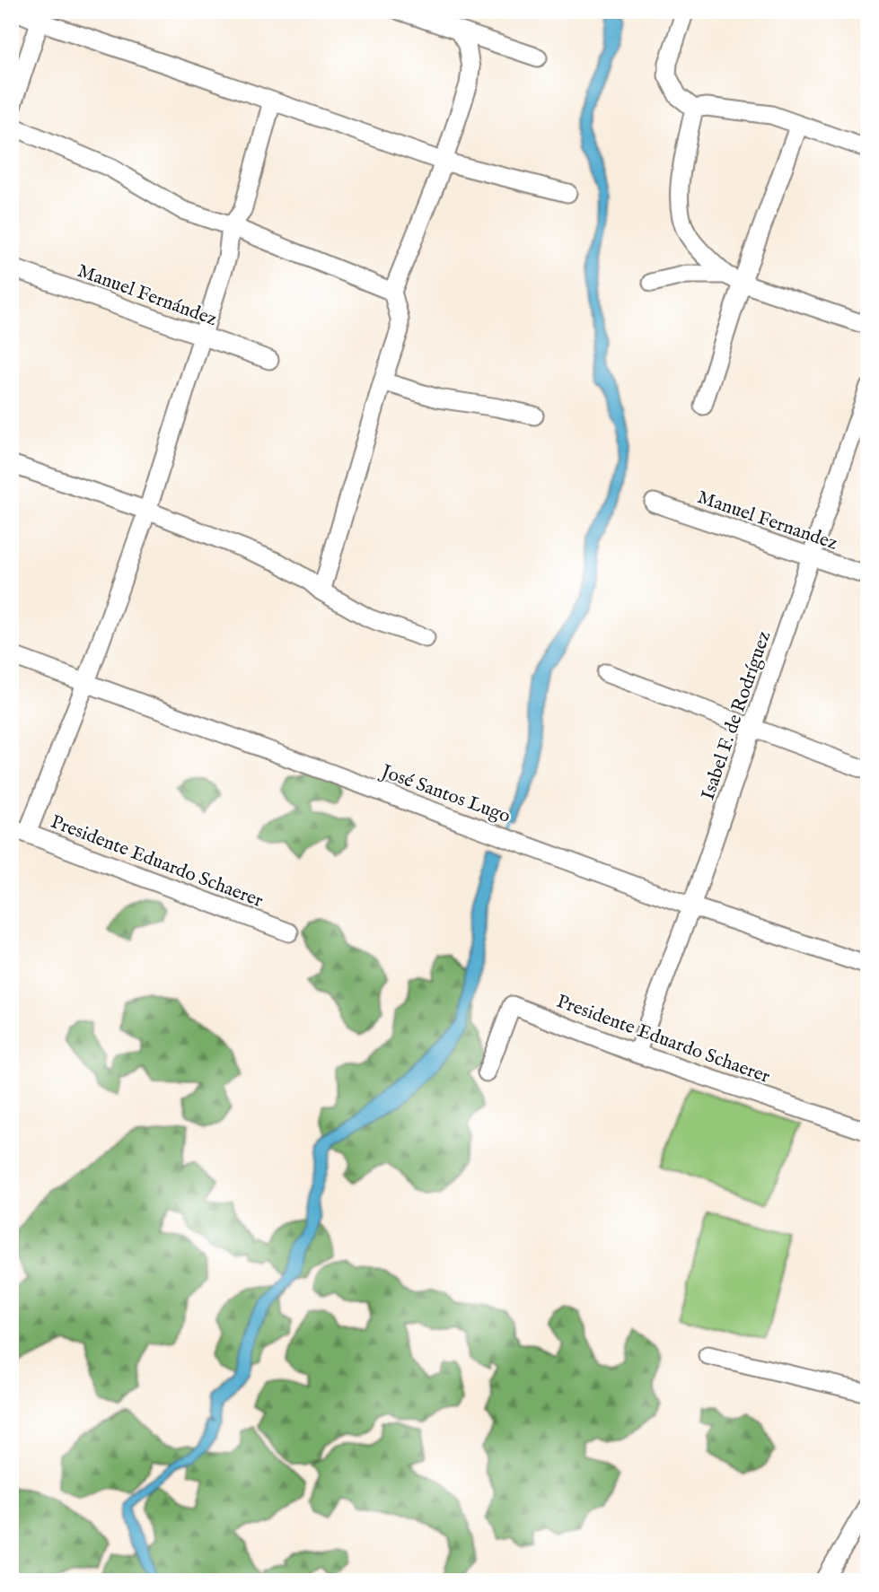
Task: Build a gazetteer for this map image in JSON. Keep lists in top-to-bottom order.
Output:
{
  "streets": {
    "street": [
      "Manuel Fernández",
      "Manuel Fernandez",
      "Isabel F. de Rodríguez",
      "José Santos Lugo",
      "Presidente Eduardo Schaerer"
    ]
  },
  "crossings": [
    ["Manuel Fernandez", "Isabel F. de Rodríguez"],
    ["Isabel F. de Rodríguez", "José Santos Lugo"],
    ["Isabel F. de Rodríguez", "Presidente Eduardo Schaerer"]
  ]
}
